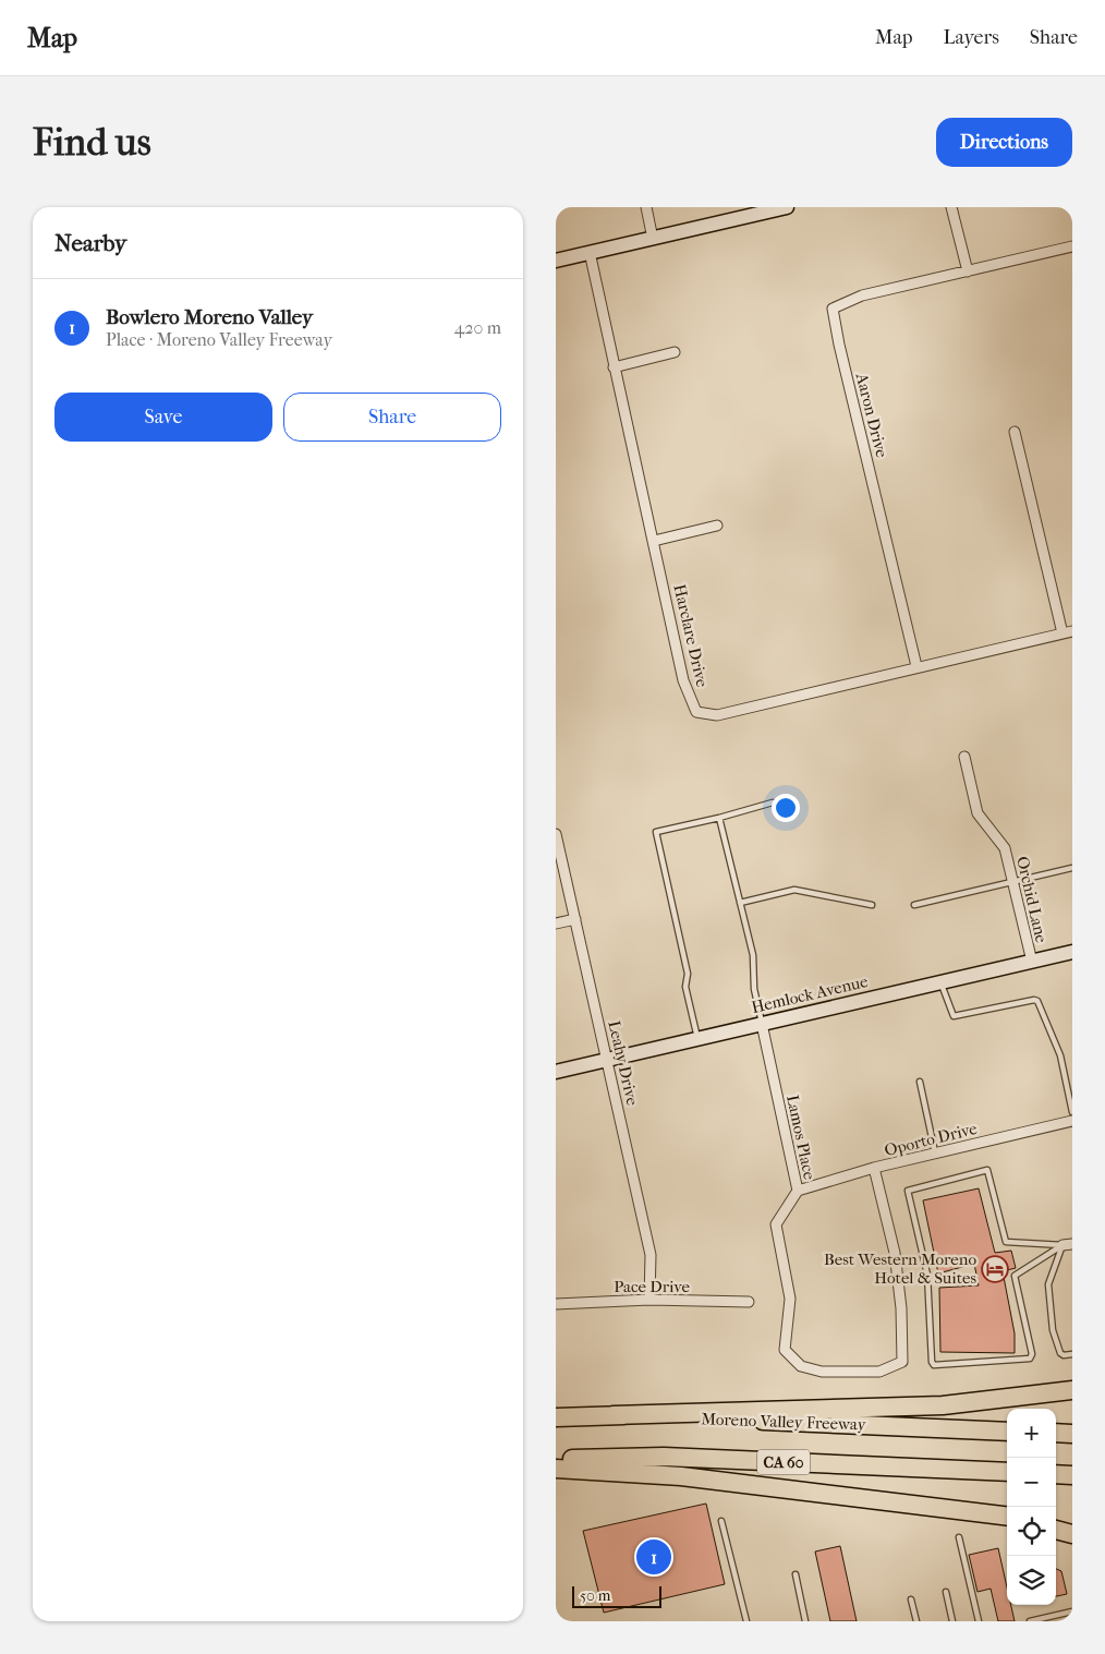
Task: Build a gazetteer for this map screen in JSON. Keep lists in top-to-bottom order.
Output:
{
  "streets": {
    "highway": ["Moreno Valley Freeway", "CA 60"],
    "street": [
      "Aaron Drive",
      "Harclare Drive",
      "Orchid Lane",
      "Hemlock Avenue",
      "Leahy Drive",
      "Lamos Place",
      "Oporto Drive",
      "Pace Drive"
    ]
  },
  "crossings": [
    ["Aaron Drive", "Harclare Drive"],
    ["Orchid Lane", "Hemlock Avenue"],
    ["Hemlock Avenue", "Leahy Drive"],
    ["Hemlock Avenue", "Lamos Place"],
    ["Leahy Drive", "Pace Drive"],
    ["Lamos Place", "Oporto Drive"]
  ],
  "places": {
    "hotel": ["Best Western Moreno Hotel & Suites"]
  },
  "scale_bar": "50 m",
  "page": {
    "header": "Map",
    "nav": ["Map", "Layers", "Share"],
    "buttons": [
      "Directions",
      ["Save", "Share"]
    ],
    "title": "Find us",
    "heading": "Nearby",
    "list": [
      {
        "mark": "1",
        "name": "Bowlero Moreno Valley",
        "note": "Place · Moreno Valley Freeway",
        "value": "420 m"
      }
    ],
    "map_buttons": ["+", "−"],
    "pins": "1",
    "scale": "50 m"
  }
}
